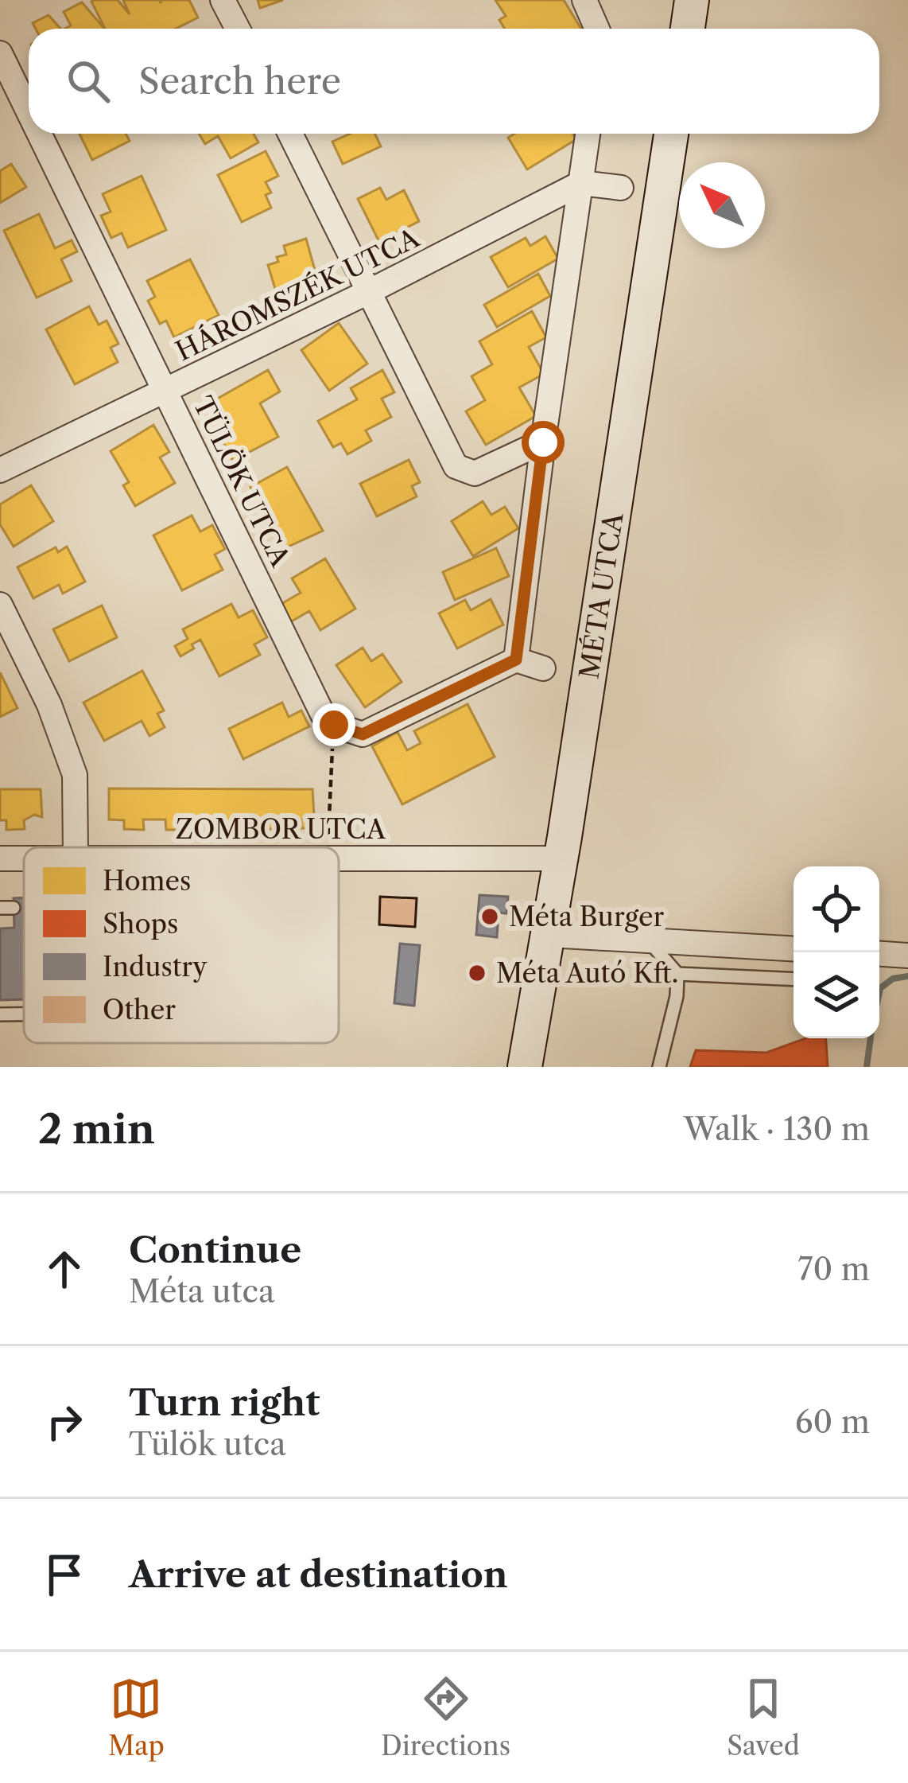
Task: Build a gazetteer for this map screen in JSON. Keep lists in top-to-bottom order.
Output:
{
  "streets": {
    "main road": ["MÉTA UTCA"],
    "street": ["HÁROMSZÉK UTCA", "TÜLÖK UTCA", "ZOMBOR UTCA"]
  },
  "crossings": [
    ["HÁROMSZÉK UTCA", "TÜLÖK UTCA"],
    ["MÉTA UTCA", "ZOMBOR UTCA"]
  ],
  "places": ["Méta Burger", "Méta Autó Kft."],
  "legend": [
    "Homes",
    "Shops",
    "Industry",
    "Other"
  ],
  "north": "top left",
  "page": {
    "search": "Search here",
    "heading": ["2 min", "Walk · 130 m"],
    "list": [
      ["Continue", "Méta utca", "70 m"],
      ["Turn right", "Tülök utca", "60 m"],
      "Arrive at destination"
    ],
    "nav": ["Map", "Directions", "Saved"]
  }
}
